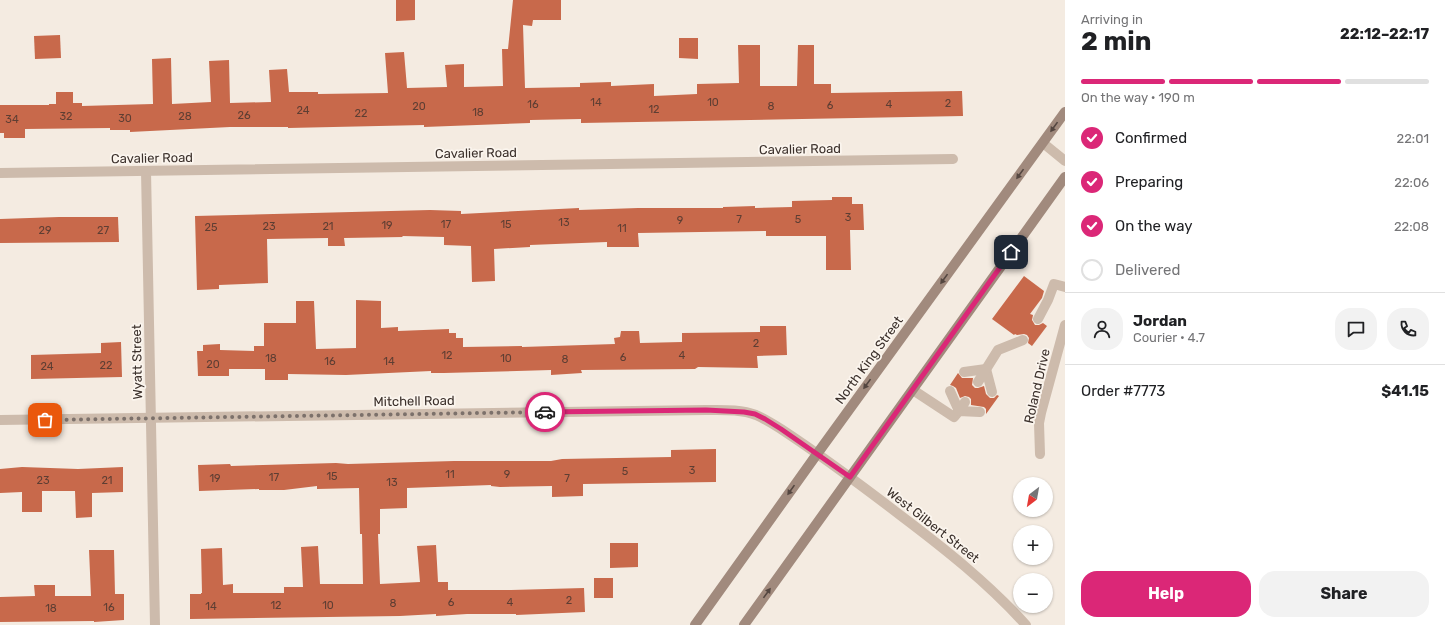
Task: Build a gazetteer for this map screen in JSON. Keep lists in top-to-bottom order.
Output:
{
  "streets": {
    "main road": ["North King Street"],
    "street": [
      "Cavalier Road",
      "Wyatt Street",
      "Roland Drive",
      "Mitchell Road",
      "West Gilbert Street"
    ]
  },
  "crossings": [
    ["Cavalier Road", "Wyatt Street"],
    ["North King Street", "Mitchell Road"],
    ["North King Street", "West Gilbert Street"],
    ["Wyatt Street", "Mitchell Road"],
    ["Mitchell Road", "West Gilbert Street"]
  ],
  "house_numbers": [
    "14",
    "10",
    "2",
    "16",
    "4",
    "6",
    "20",
    "8",
    "12",
    "24",
    "18",
    "22",
    "26",
    "32",
    "28",
    "30",
    "34",
    "3",
    "7",
    "5",
    "9",
    "13",
    "17",
    "15",
    "19",
    "23",
    "21",
    "25",
    "11",
    "29",
    "27",
    "2",
    "12",
    "4",
    "6",
    "18",
    "10",
    "8",
    "16",
    "14",
    "20",
    "22",
    "24",
    "3",
    "5",
    "11",
    "9",
    "15",
    "17",
    "19",
    "7",
    "23",
    "21",
    "13",
    "2",
    "6",
    "4",
    "8",
    "12",
    "10",
    "14",
    "16",
    "18"
  ],
  "north": "bottom left",
  "page": {
    "heading": ["2 min", "Arriving in", "22:12–22:17"],
    "panel": [
      "Jordan",
      "Courier · 4.7",
      "Order #7773",
      "$41.15"
    ],
    "bar": "On the way · 190 m",
    "list": [
      ["Confirmed", "22:01"],
      ["Preparing", "22:06"],
      ["On the way", "22:08"],
      "Delivered"
    ],
    "map_buttons": ["+", "−"],
    "buttons": ["Help", "Share"]
  }
}
